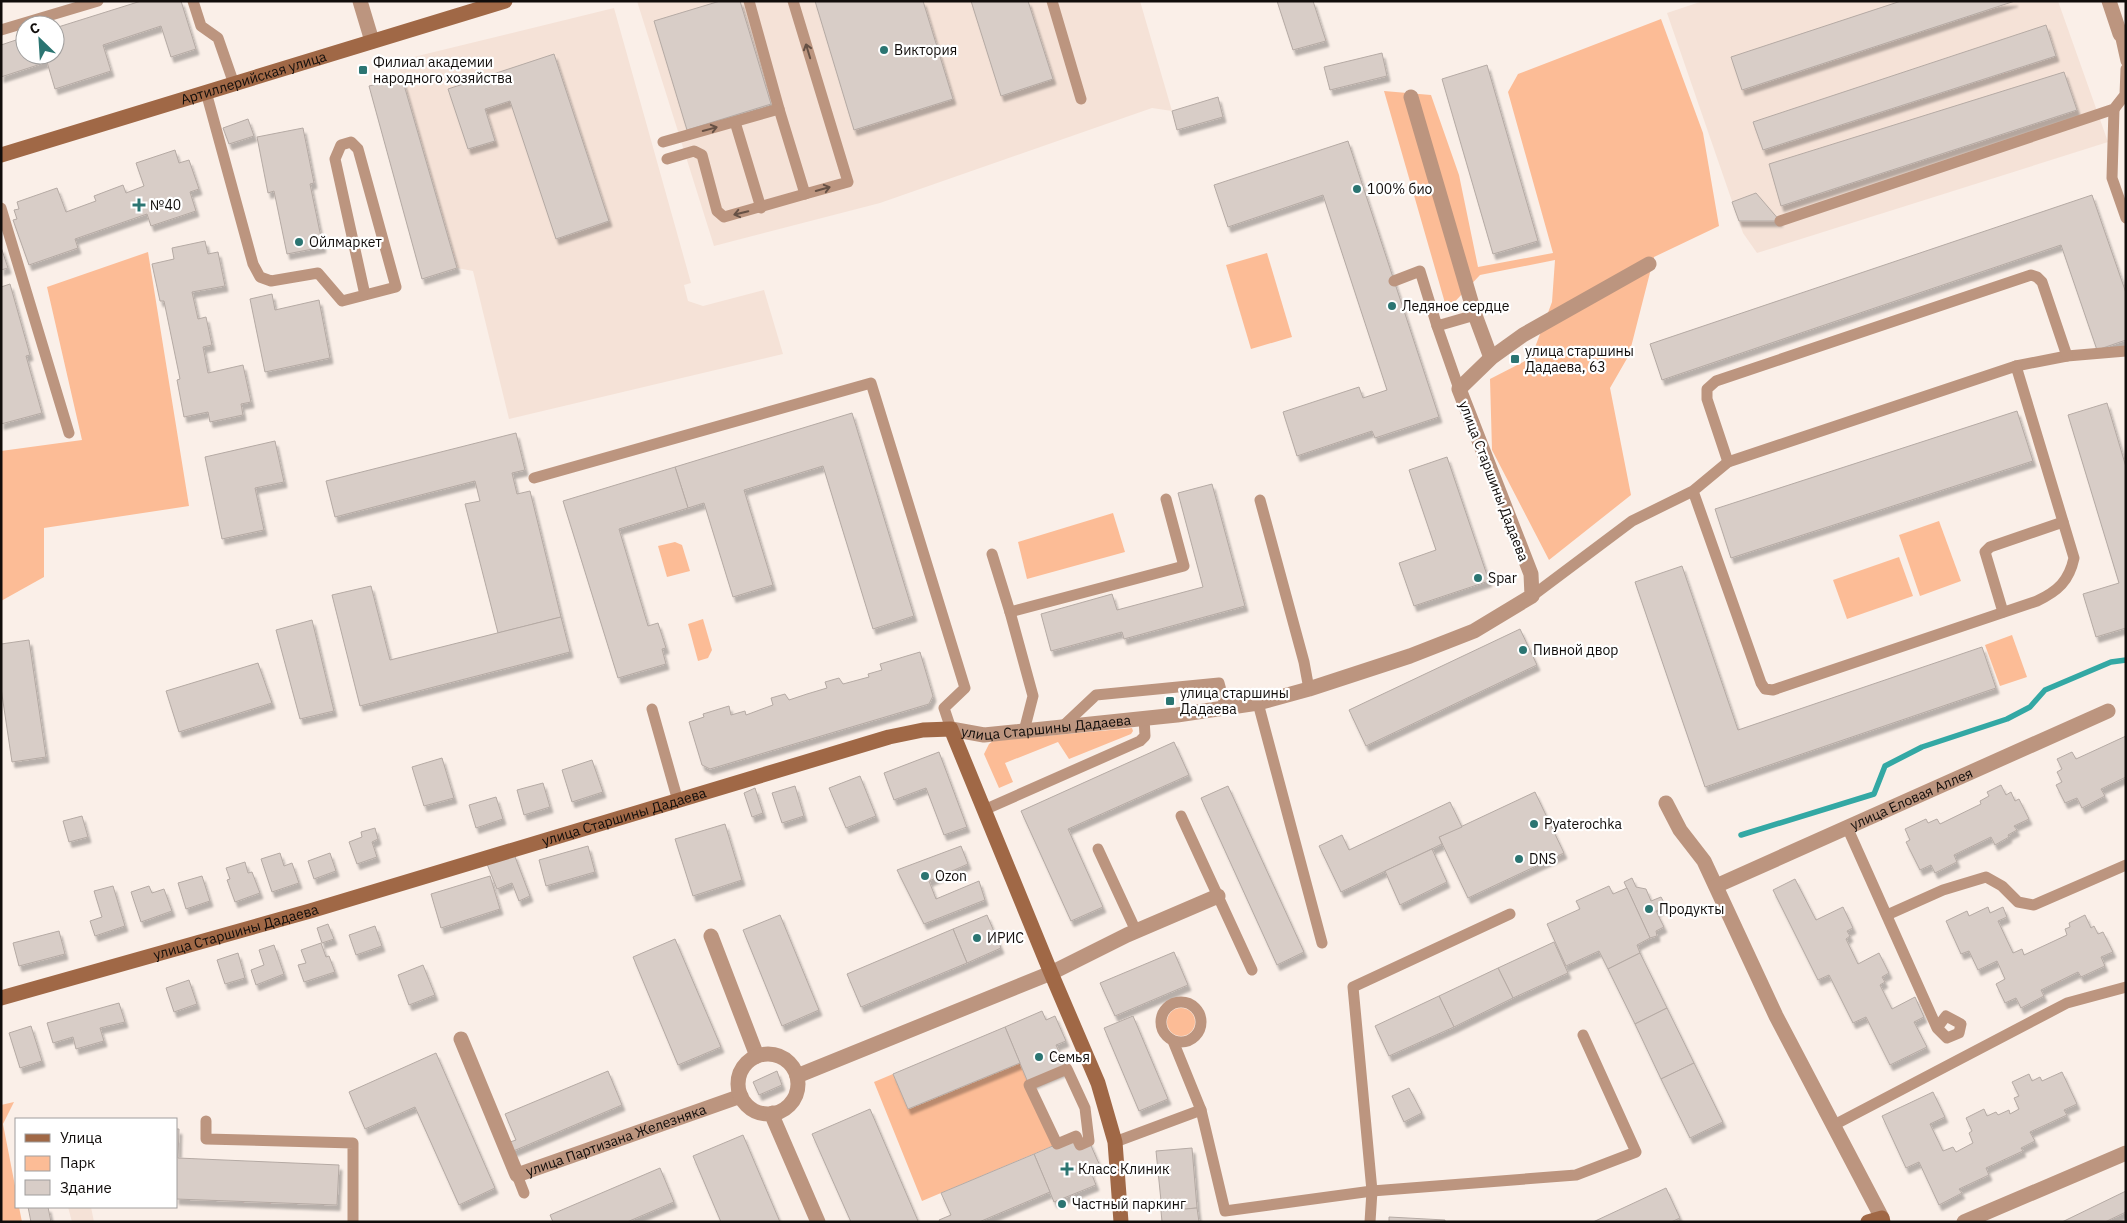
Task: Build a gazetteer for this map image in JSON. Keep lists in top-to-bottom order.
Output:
{
  "streets": {
    "street": [
      "Артиллерийская улица",
      "улица Старшины Дадаева",
      "улица Еловая Аллея",
      "улица Партизана Железняка"
    ]
  },
  "places": {
    "other": [
      "Виктория",
      "100% био",
      "Ойлмаркет",
      "Ледяное сердце",
      "Spar",
      "Пивной двор",
      "Pyaterochka",
      "DNS",
      "Ozon",
      "Продукты",
      "ИРИС",
      "Семья",
      "Частный паркинг"
    ],
    "transit": ["Филиал академии народного хозяйства", "улица старшины Дадаева, 63", "улица старшины Дадаева"],
    "health": ["№40", "Класс Клиник"]
  },
  "legend": ["Улица", "Парк", "Здание"],
  "north": "top left"
}
